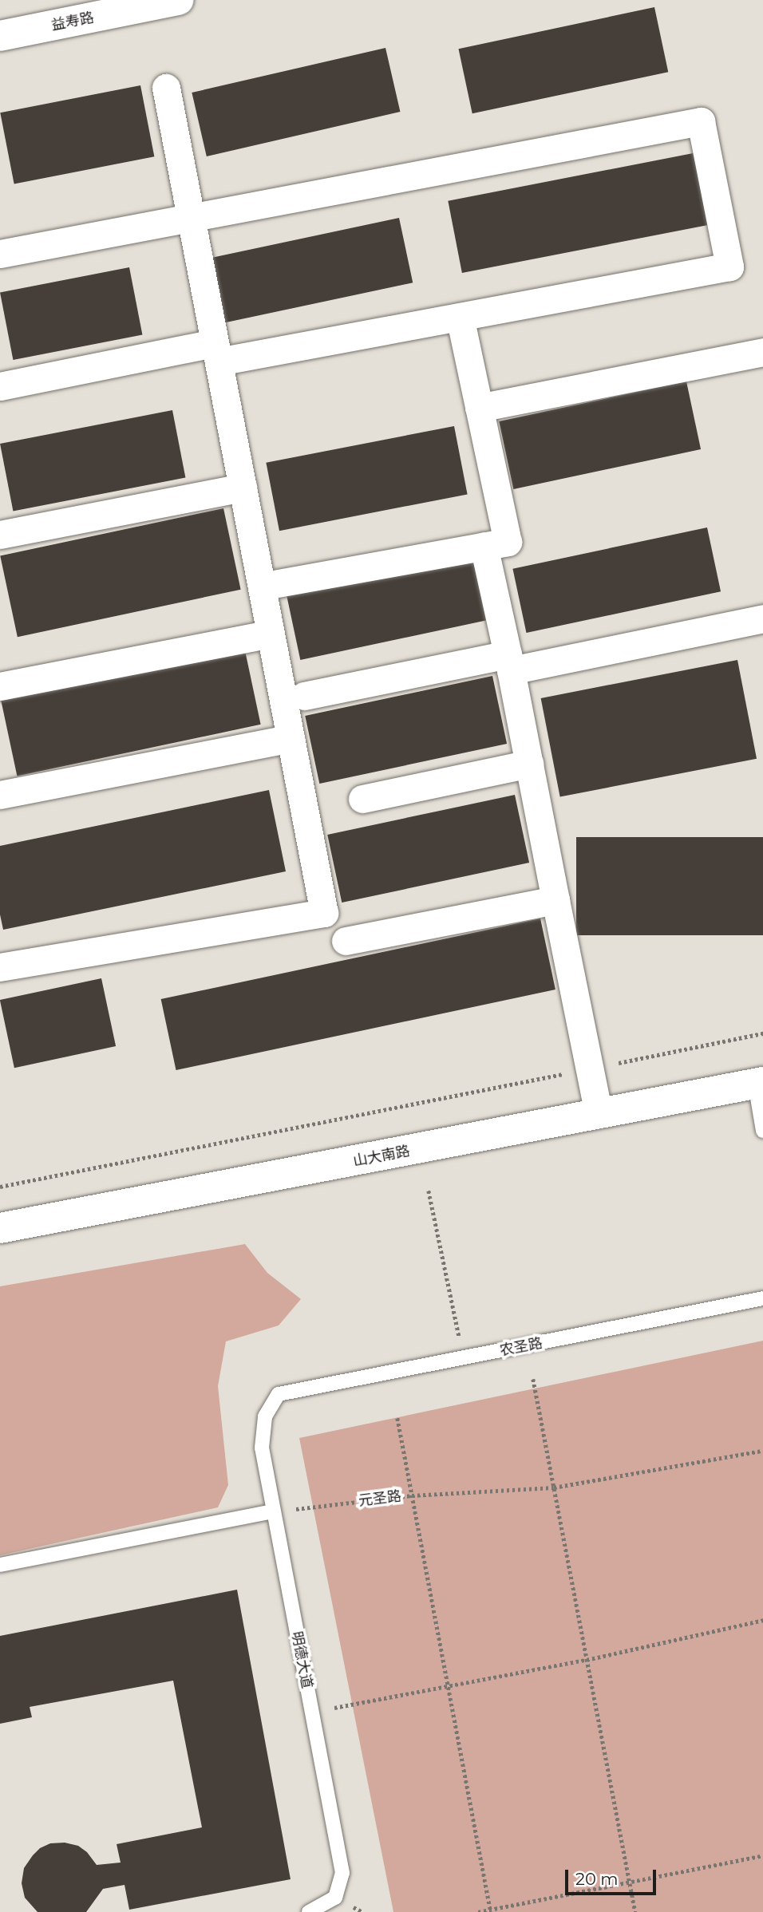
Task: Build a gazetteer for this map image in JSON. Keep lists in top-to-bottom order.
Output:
{
  "streets": {
    "main road": ["益寿路", "山大南路"],
    "lane": ["农圣路", "明德大道"],
    "path": ["元圣路"]
  },
  "crossings": [
    ["农圣路", "明德大道"],
    ["元圣路", "明德大道"]
  ],
  "scale_bar": "20 m"
}
